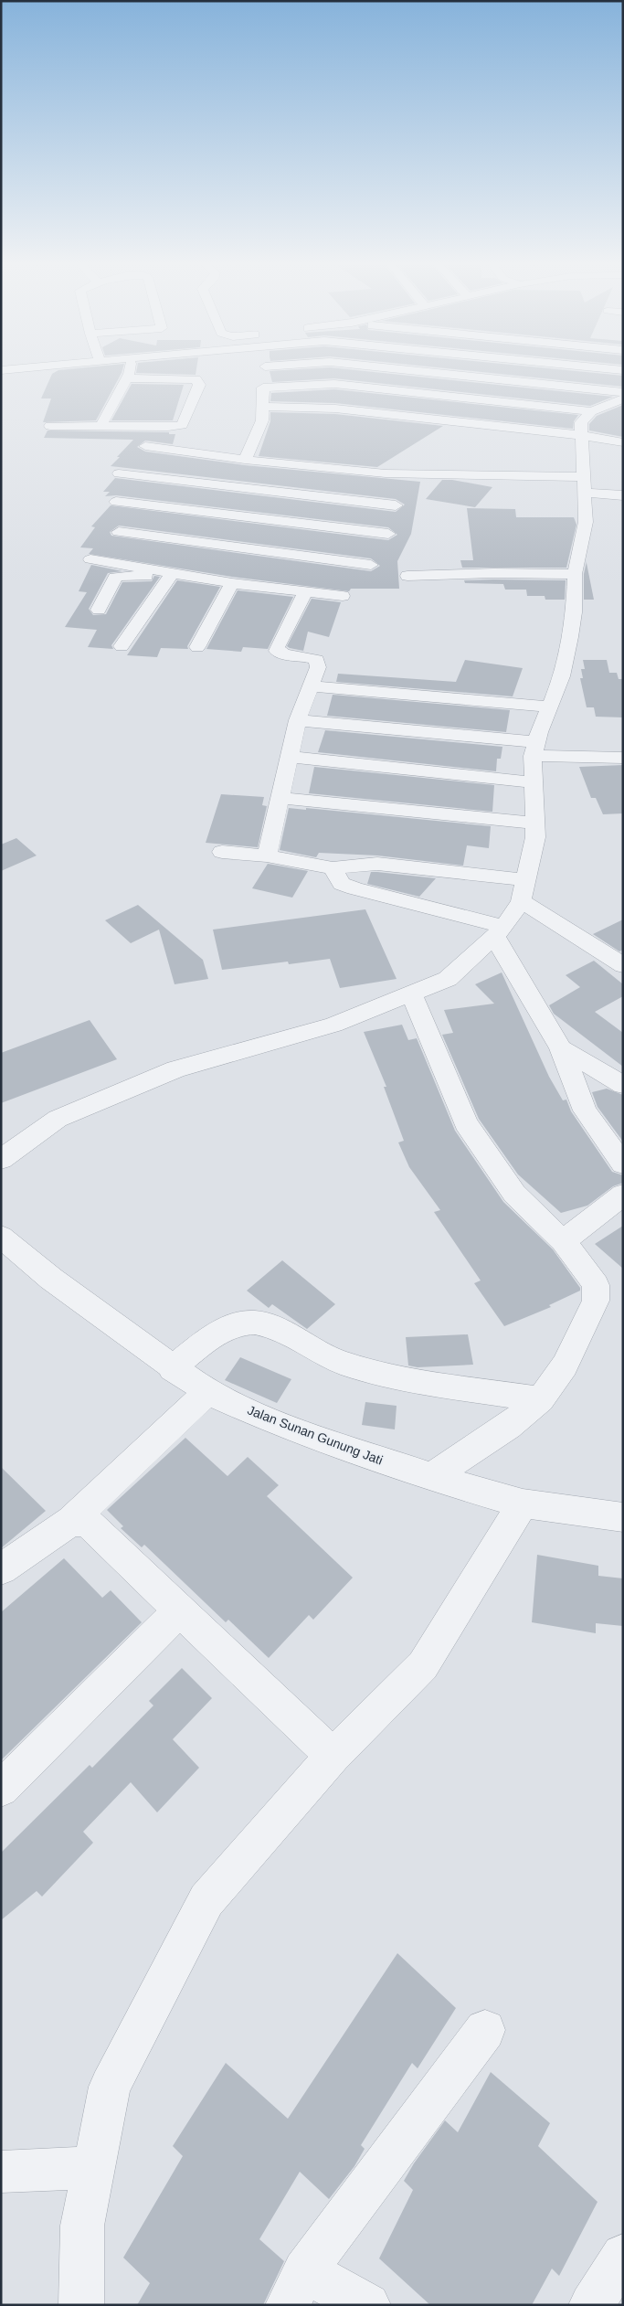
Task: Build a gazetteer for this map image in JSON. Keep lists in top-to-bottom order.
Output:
{
  "streets": {
    "street": ["Jalan Sunan Gunung Jati"]
  }
}
